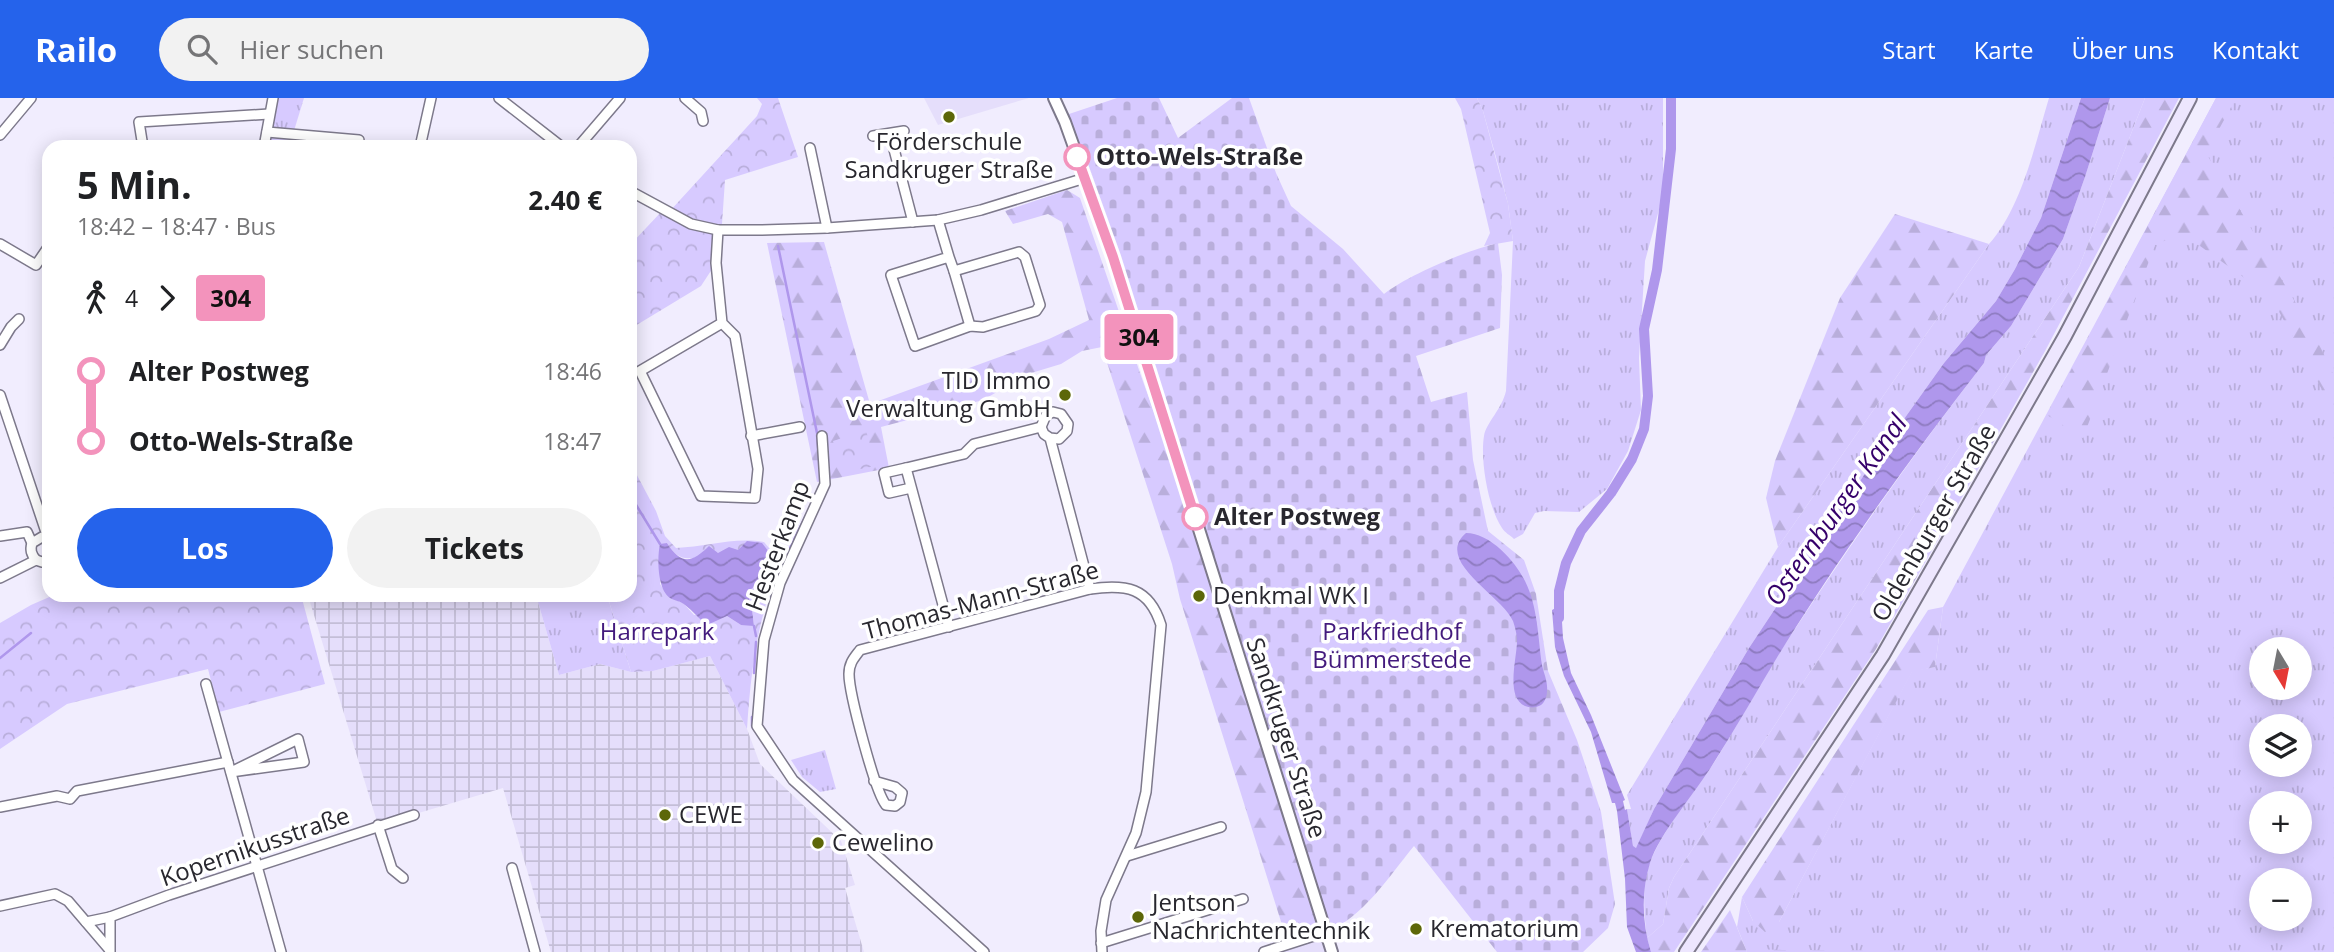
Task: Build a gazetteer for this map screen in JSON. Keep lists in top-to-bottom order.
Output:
{
  "streets": {
    "main road": ["Oldenburger Straße"],
    "street": [
      "Hesterkamp",
      "Thomas-Mann-Straße",
      "Sandkruger Straße",
      "Kopernikusstraße"
    ]
  },
  "water": ["Osternburger Kanal"],
  "parks": ["Harrepark", "Parkfriedhof Bümmerstede"],
  "places": [
    "Förderschule Sandkruger Straße",
    "Otto-Wels-Straße",
    "TID Immo Verwaltung GmbH",
    "Alter Postweg",
    "Denkmal WK I",
    "CEWE",
    "Cewelino",
    "Jentson Nachrichtentechnik",
    "Krematorium"
  ],
  "lines": ["bus line 304"],
  "north": "bottom",
  "page": {
    "header": "Railo",
    "search": "Hier suchen",
    "nav": [
      "Start",
      "Karte",
      "Über uns",
      "Kontakt"
    ],
    "on_map": "304",
    "heading": ["5 Min.", "18:42 – 18:47 · Bus", "2.40 €"],
    "legs": ["4", "304"],
    "list": [
      {
        "name": "Alter Postweg",
        "value": "18:46"
      },
      {
        "name": "Otto-Wels-Straße",
        "value": "18:47"
      }
    ],
    "buttons": ["Los", "Tickets"],
    "map_buttons": ["+", "−"]
  }
}
